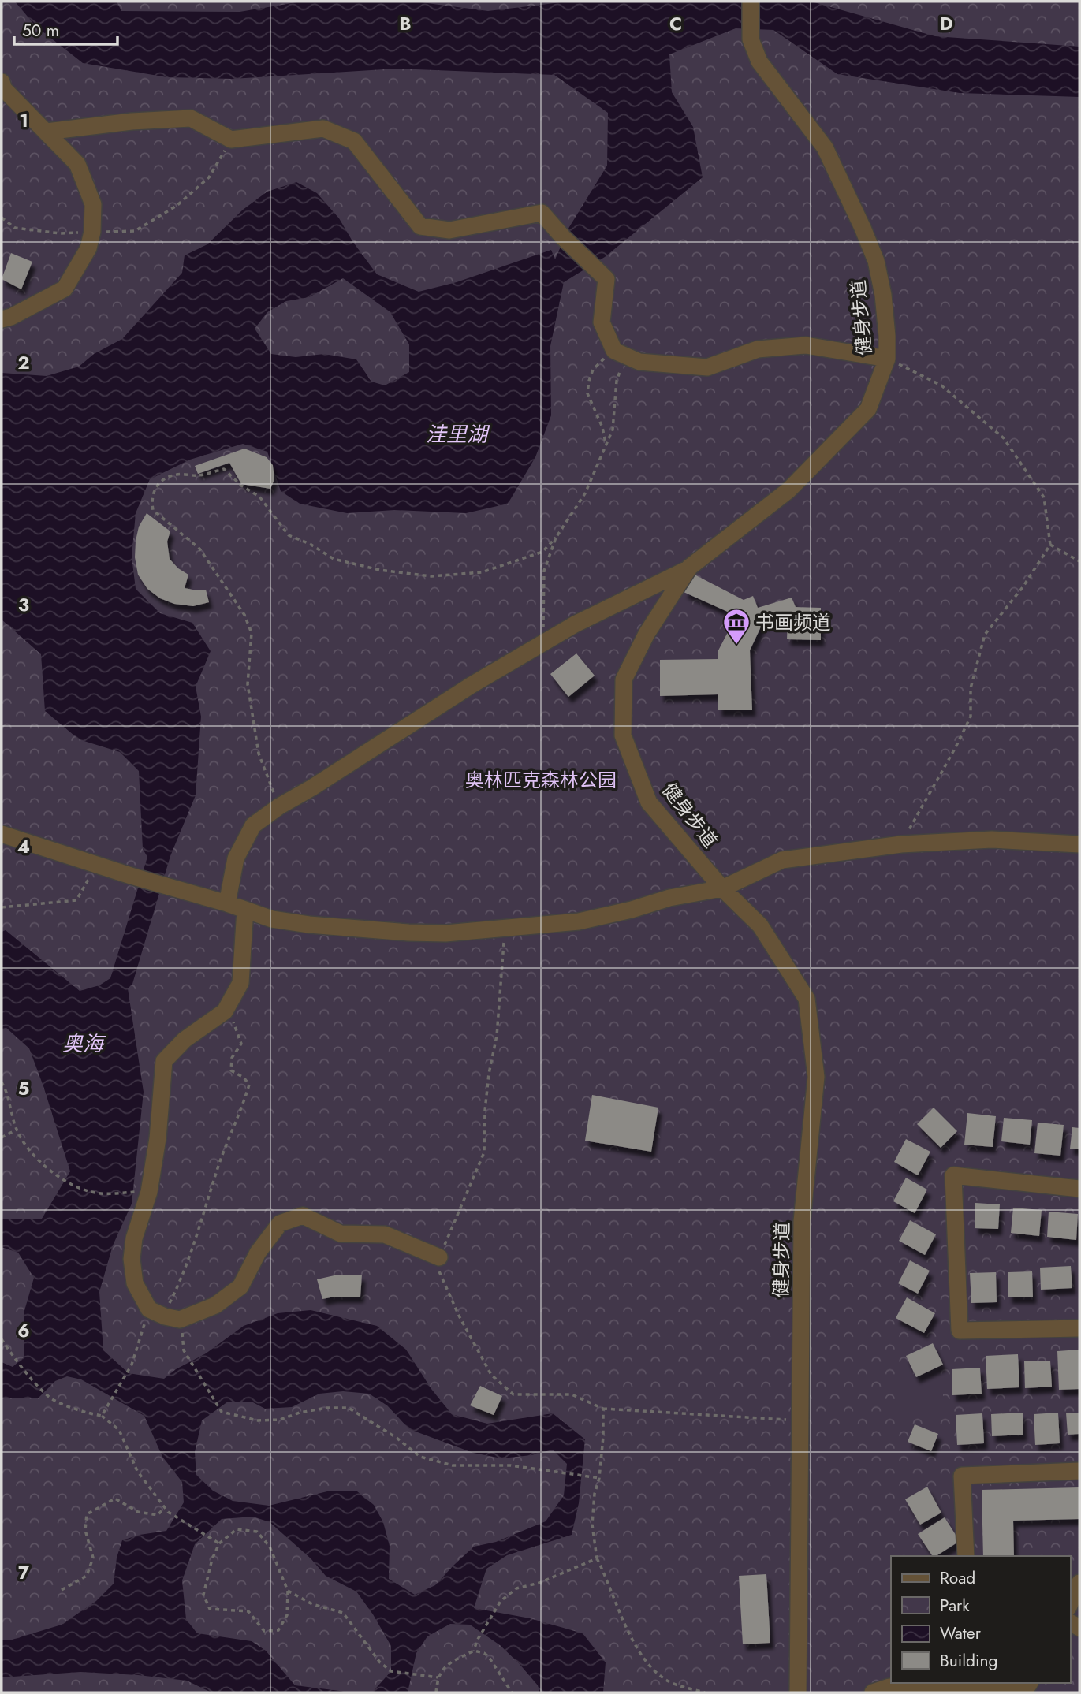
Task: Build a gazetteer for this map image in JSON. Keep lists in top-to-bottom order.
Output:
{
  "streets": {
    "street": ["健身步道"]
  },
  "water": ["洼里湖", "奥海"],
  "parks": ["奥林匹克森林公园"],
  "places": {
    "museum": ["书画频道"]
  },
  "legend": [
    "Road",
    "Park",
    "Water",
    "Building"
  ],
  "scale_bar": "50 m",
  "grid": {
    "columns": ["B", "C", "D"],
    "rows": [
      "1",
      "2",
      "3",
      "4",
      "5",
      "6",
      "7"
    ]
  }
}
